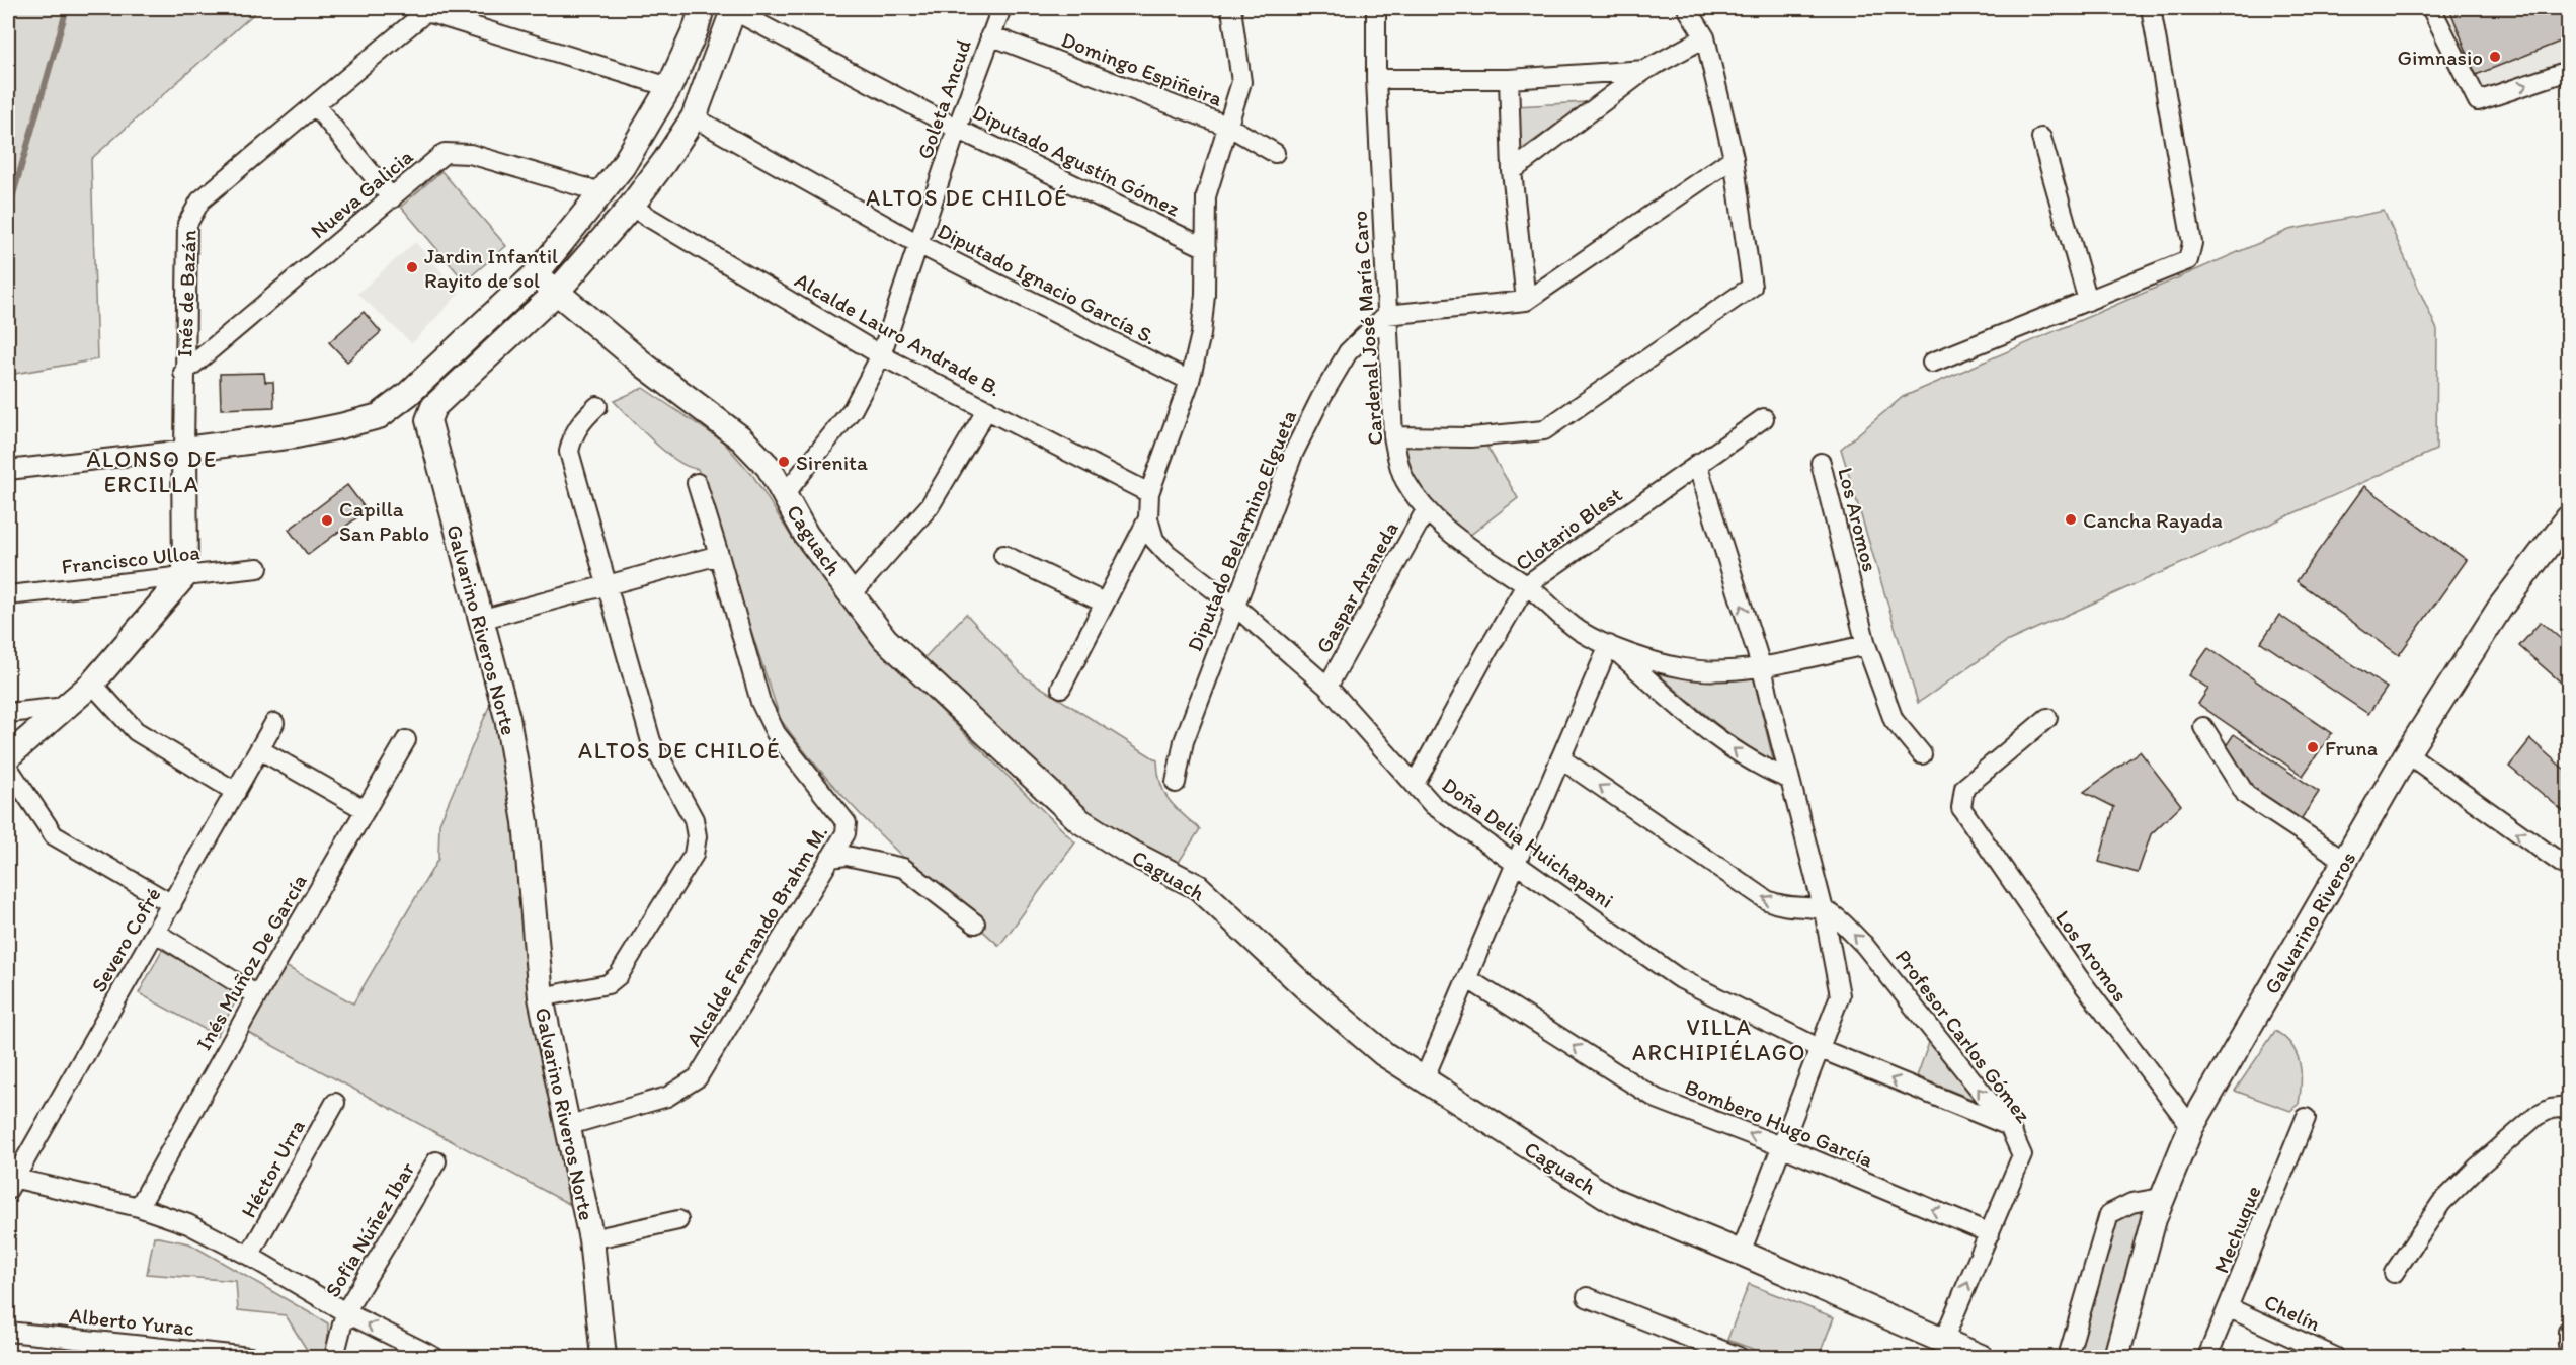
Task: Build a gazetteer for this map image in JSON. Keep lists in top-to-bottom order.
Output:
{
  "streets": {
    "street": [
      "Domingo Espiñeira",
      "Goleta Ancud",
      "Diputado Agustín Gómez",
      "Nueva Galicia",
      "Diputado Ignacio García S.",
      "Inés de Bazán",
      "Cardenal José María Caro",
      "Alcalde Lauro Andrade B.",
      "Los Aromos",
      "Clotario Blest",
      "Diputado Belarmino Elgueta",
      "Caguach",
      "Francisco Ulloa",
      "Gaspar Araneda",
      "Galvarino Riveros Norte",
      "Doña Delia Huichapani",
      "Galvarino Riveros",
      "Alcalde Fernando Brahm M.",
      "Severo Cofré",
      "Inés Muñoz De García",
      "Profesor Carlos Gómez",
      "Bombero Hugo García",
      "Héctor Urra",
      "Sofía Núñez Ibar",
      "Mechuque",
      "Chelín",
      "Alberto Yurac"
    ]
  },
  "crossings": [
    ["Domingo Espiñeira", "Goleta Ancud"],
    ["Goleta Ancud", "Diputado Agustín Gómez"],
    ["Goleta Ancud", "Diputado Ignacio García S."],
    ["Goleta Ancud", "Alcalde Lauro Andrade B."],
    ["Goleta Ancud", "Caguach"],
    ["Diputado Agustín Gómez", "Galvarino Riveros Norte"],
    ["Nueva Galicia", "Inés de Bazán"],
    ["Diputado Ignacio García S.", "Galvarino Riveros Norte"],
    ["Inés de Bazán", "Francisco Ulloa"],
    ["Cardenal José María Caro", "Los Aromos"],
    ["Cardenal José María Caro", "Clotario Blest"],
    ["Cardenal José María Caro", "Diputado Belarmino Elgueta"],
    ["Cardenal José María Caro", "Gaspar Araneda"],
    ["Alcalde Lauro Andrade B.", "Galvarino Riveros Norte"],
    ["Los Aromos", "Galvarino Riveros"],
    ["Clotario Blest", "Doña Delia Huichapani"],
    ["Diputado Belarmino Elgueta", "Doña Delia Huichapani"],
    ["Caguach", "Galvarino Riveros Norte"],
    ["Caguach", "Profesor Carlos Gómez"],
    ["Gaspar Araneda", "Doña Delia Huichapani"],
    ["Galvarino Riveros Norte", "Alcalde Fernando Brahm M."],
    ["Doña Delia Huichapani", "Profesor Carlos Gómez"],
    ["Profesor Carlos Gómez", "Bombero Hugo García"],
    ["Mechuque", "Chelín"]
  ],
  "one_way": ["Profesor Carlos Gómez", "Bombero Hugo García"],
  "districts": [
    "ALTOS DE CHILOÉ",
    "ALONSO DE ERCILLA",
    "ALTOS DE CHILOÉ",
    "VILLA ARCHIPIÉLAGO"
  ],
  "places": [
    "Gimnasio",
    "Jardin Infantil Rayito de sol",
    "Sirenita",
    "Cancha Rayada",
    "Capilla San Pablo",
    "Fruna"
  ]
}
